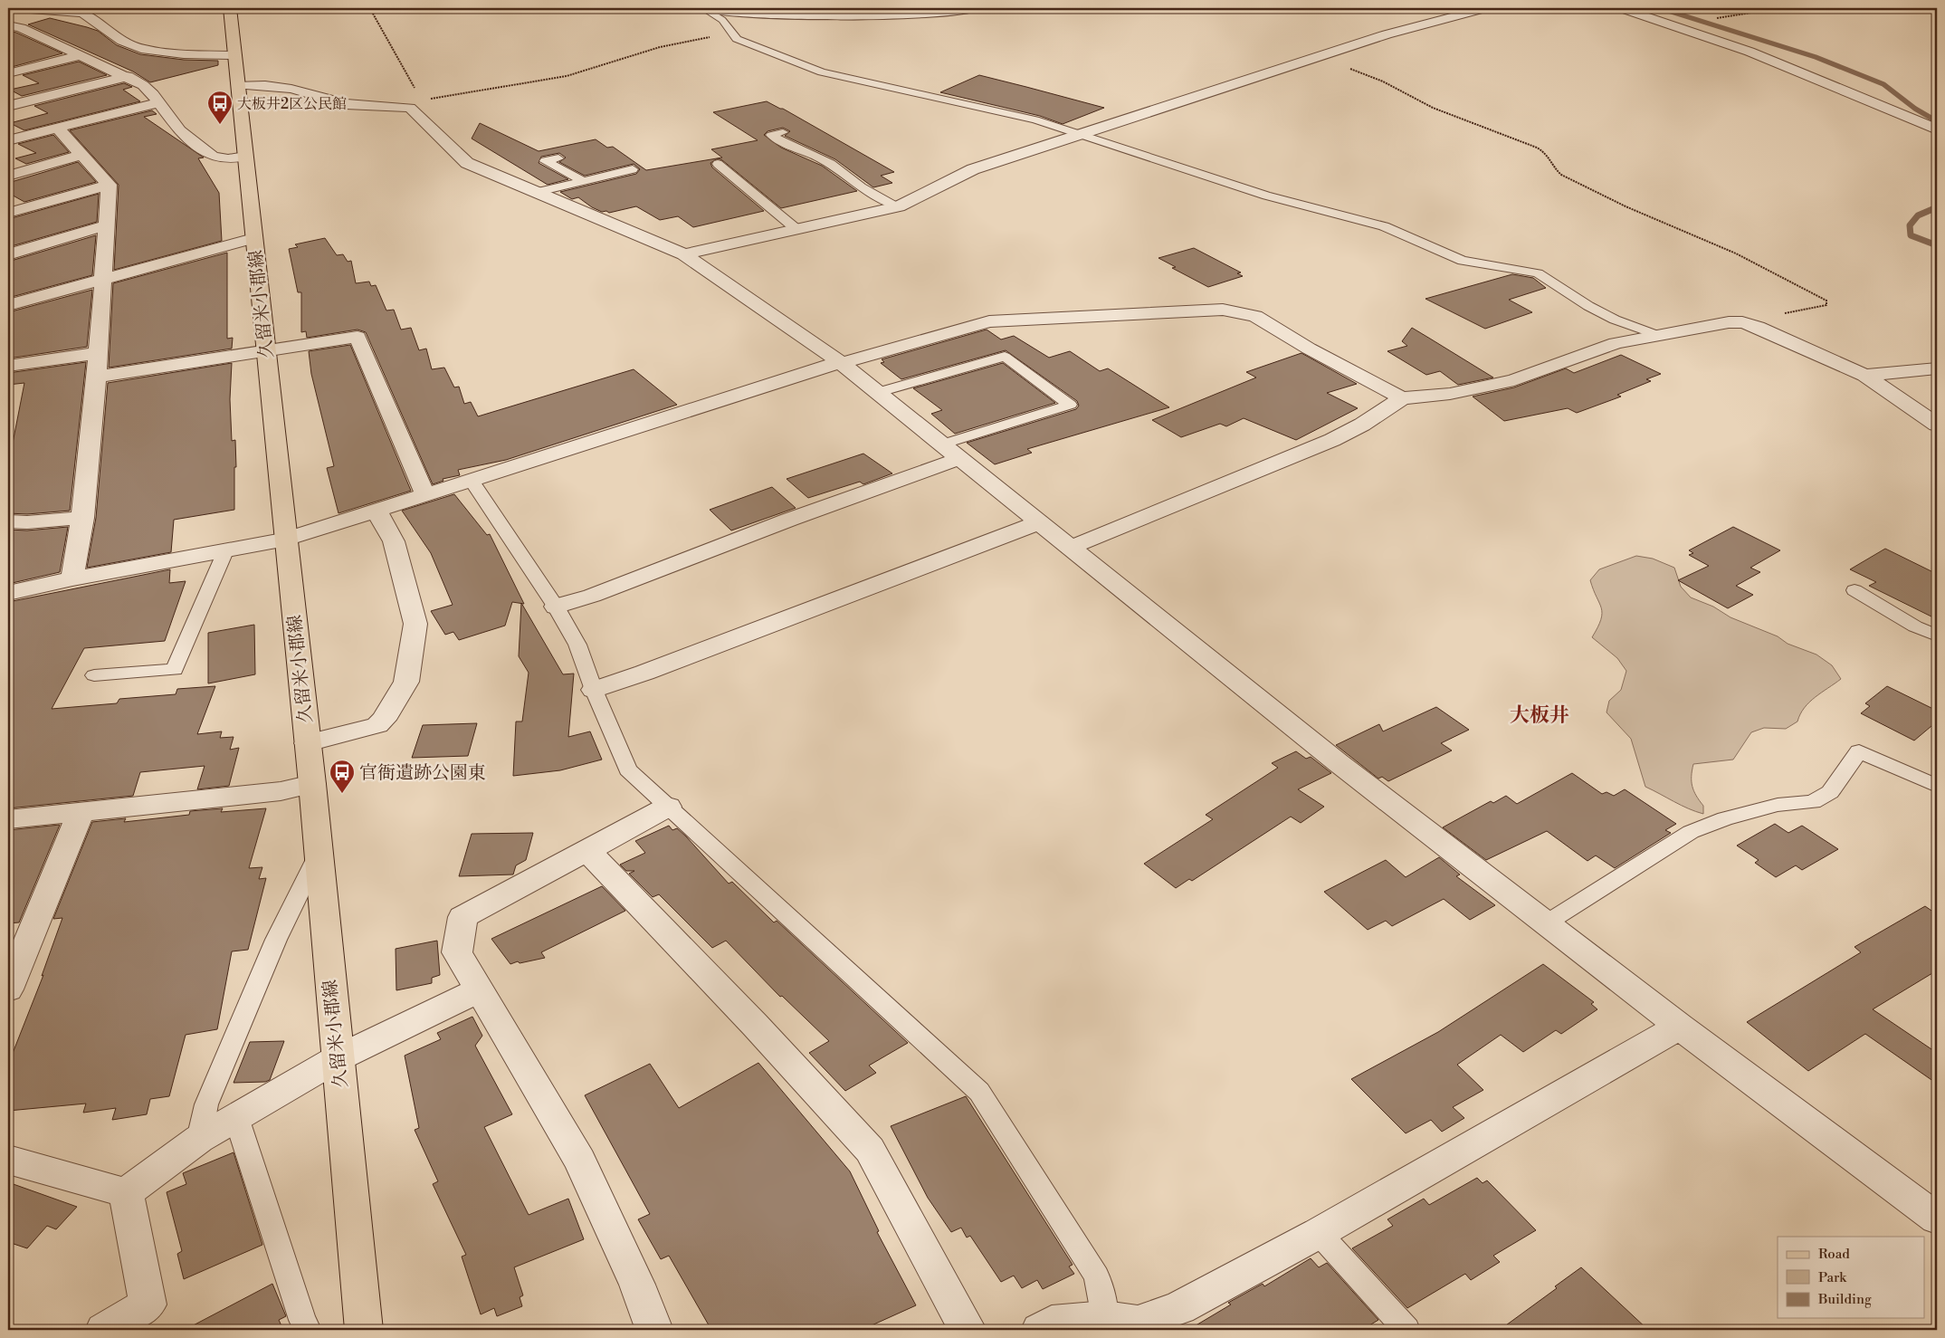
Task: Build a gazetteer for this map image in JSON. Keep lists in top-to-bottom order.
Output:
{
  "streets": {
    "main road": ["久留米小郡線"]
  },
  "districts": ["大板井"],
  "places": {
    "bus stop": ["大板井2区公民館", "官衙遺跡公園東"]
  },
  "legend": ["Road", "Park", "Building"]
}
